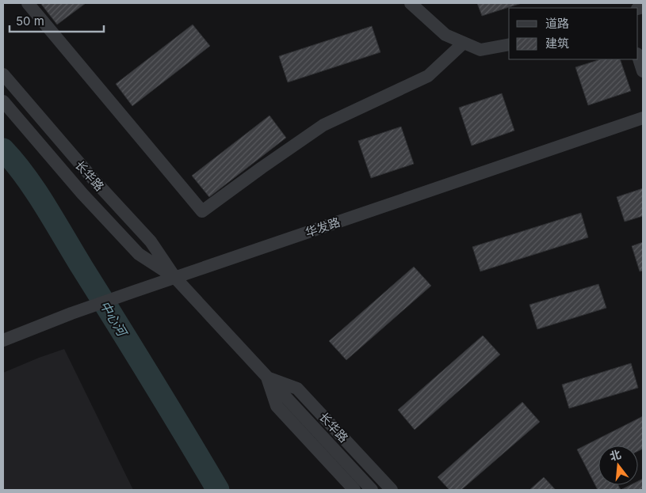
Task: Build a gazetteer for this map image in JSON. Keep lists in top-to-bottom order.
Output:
{
  "streets": {
    "street": ["长华路", "华发路"]
  },
  "crossings": [
    ["长华路", "华发路"]
  ],
  "water": ["中心河"],
  "legend": ["道路", "建筑"],
  "scale_bar": "50 m",
  "north": "top"
}
